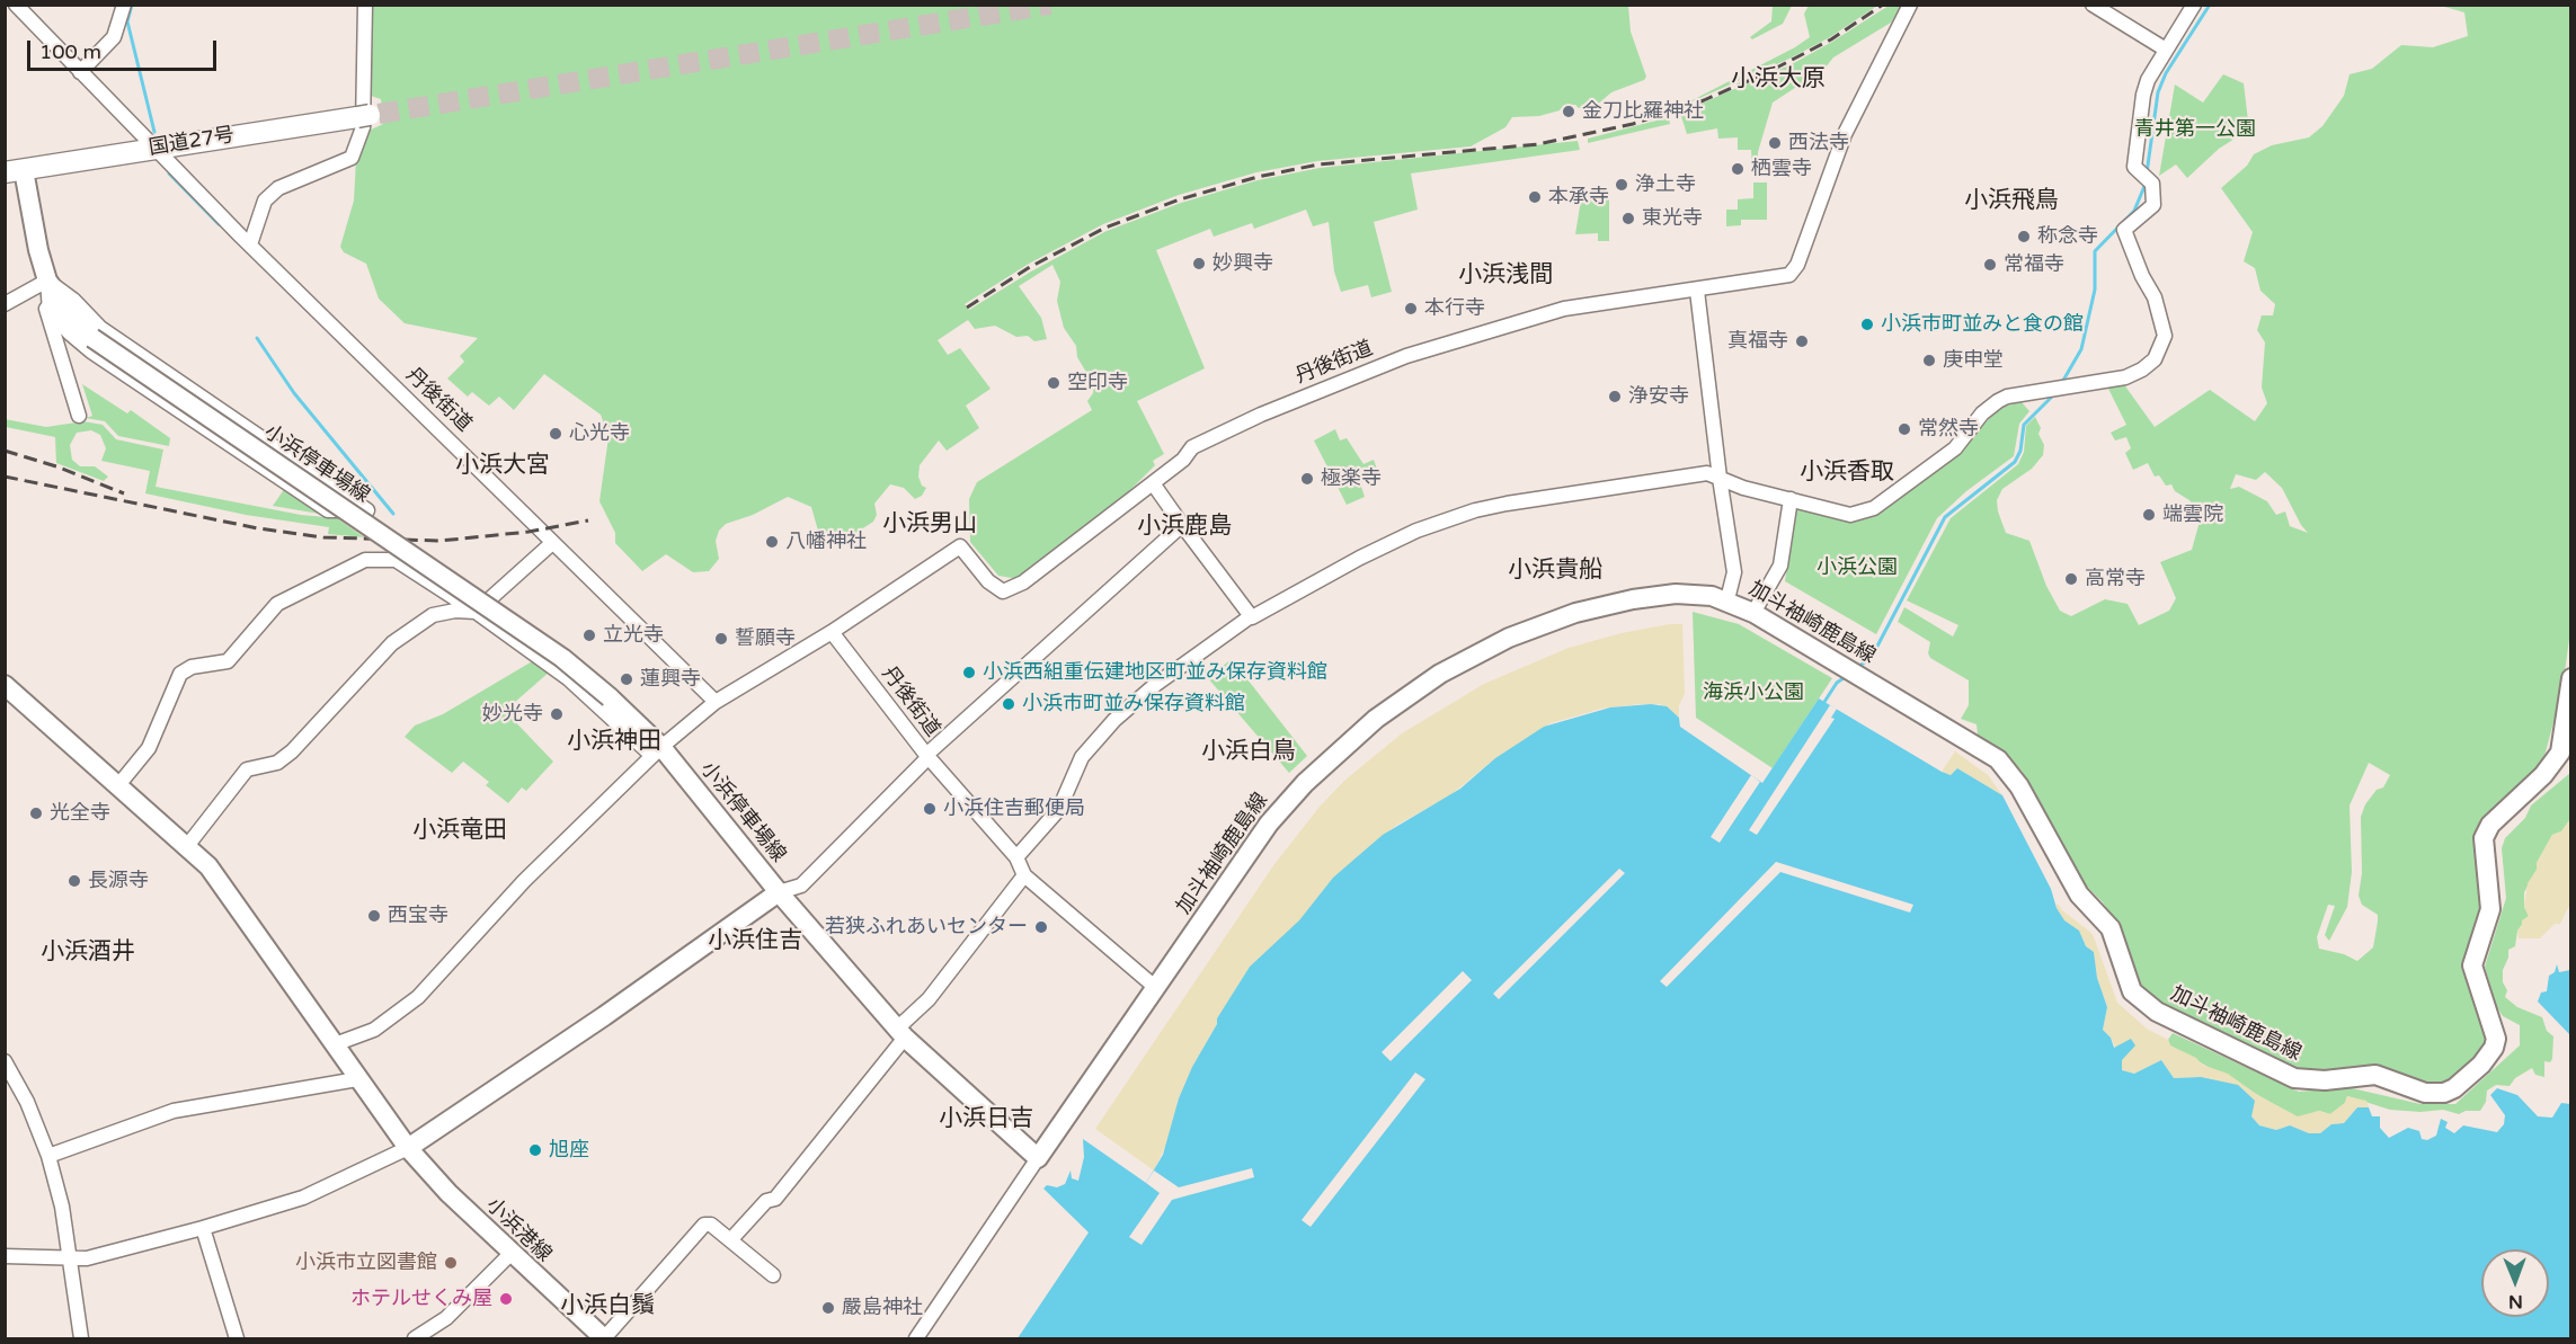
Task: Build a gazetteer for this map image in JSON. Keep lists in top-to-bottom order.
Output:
{
  "streets": {
    "highway": ["国道27号"],
    "main road": ["小浜停車場線", "加斗袖崎鹿島線", "小浜港線"],
    "street": ["丹後街道"]
  },
  "crossings": [
    ["国道27号", "丹後街道"],
    ["国道27号", "小浜停車場線"],
    ["小浜停車場線", "小浜港線"]
  ],
  "districts": [
    "小浜大原",
    "小浜飛鳥",
    "小浜浅間",
    "小浜大宮",
    "小浜香取",
    "小浜男山",
    "小浜鹿島",
    "小浜貴船",
    "小浜神田",
    "小浜白鳥",
    "小浜竜田",
    "小浜住吉",
    "小浜酒井",
    "小浜日吉",
    "小浜白鬚"
  ],
  "parks": ["青井第一公園", "小浜公園", "海浜小公園"],
  "places": [
    "金刀比羅神社",
    "西法寺",
    "栖雲寺",
    "浄土寺",
    "本承寺",
    "東光寺",
    "称念寺",
    "妙興寺",
    "常福寺",
    "本行寺",
    "小浜市町並みと食の館",
    "真福寺",
    "庚申堂",
    "空印寺",
    "浄安寺",
    "常然寺",
    "心光寺",
    "極楽寺",
    "端雲院",
    "八幡神社",
    "高常寺",
    "立光寺",
    "誓願寺",
    "小浜西組重伝建地区町並み保存資料館",
    "蓮興寺",
    "小浜市町並み保存資料館",
    "妙光寺",
    "小浜住吉郵便局",
    "光全寺",
    "長源寺",
    "西宝寺",
    "若狭ふれあいセンター",
    "旭座",
    "小浜市立図書館",
    "ホテルせくみ屋",
    "嚴島神社"
  ],
  "scale_bar": "100 m",
  "north": "bottom"
}
